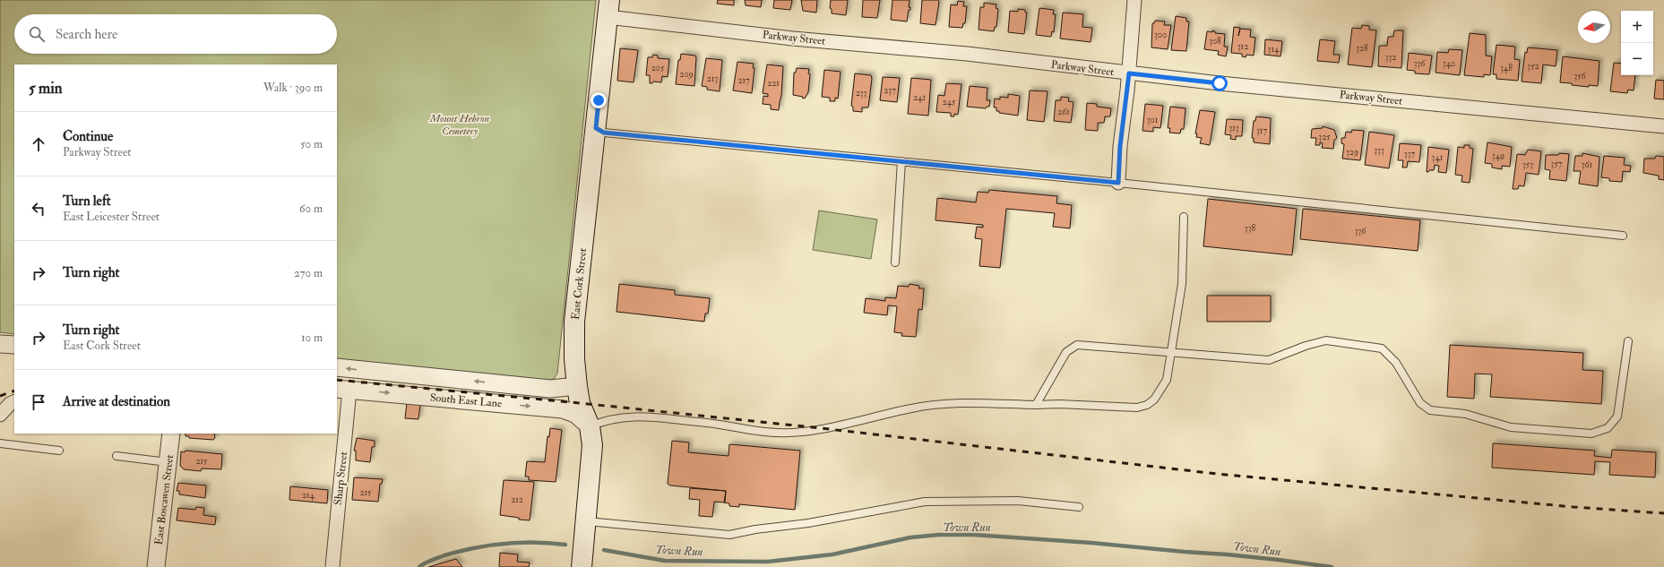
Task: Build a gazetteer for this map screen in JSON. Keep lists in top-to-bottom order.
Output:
{
  "streets": {
    "main road": ["East Cork Street"],
    "street": [
      "Parkway Street",
      "South East Lane",
      "Sharp Street",
      "East Boscawen Street"
    ]
  },
  "crossings": [
    ["Parkway Street", "East Cork Street"],
    ["East Cork Street", "South East Lane"],
    ["South East Lane", "Sharp Street"]
  ],
  "water": ["Town Run"],
  "parks": ["Mount Hebron Cemetery"],
  "house_numbers": [
    "300",
    "308",
    "312",
    "328",
    "314",
    "332",
    "336",
    "340",
    "352",
    "205",
    "348",
    "209",
    "356",
    "213",
    "217",
    "221",
    "237",
    "233",
    "241",
    "245",
    "261",
    "301",
    "313",
    "317",
    "325",
    "333",
    "329",
    "337",
    "349",
    "341",
    "357",
    "353",
    "361",
    "338",
    "336",
    "215",
    "215",
    "214",
    "212"
  ],
  "north": "left",
  "page": {
    "map_buttons": ["+", "−"],
    "search": "Search here",
    "heading": ["5 min", "Walk · 390 m"],
    "list": [
      ["Continue", "Parkway Street", "50 m"],
      ["Turn left", "East Leicester Street", "60 m"],
      ["Turn right", "270 m"],
      ["Turn right", "East Cork Street", "10 m"],
      "Arrive at destination"
    ]
  }
}
